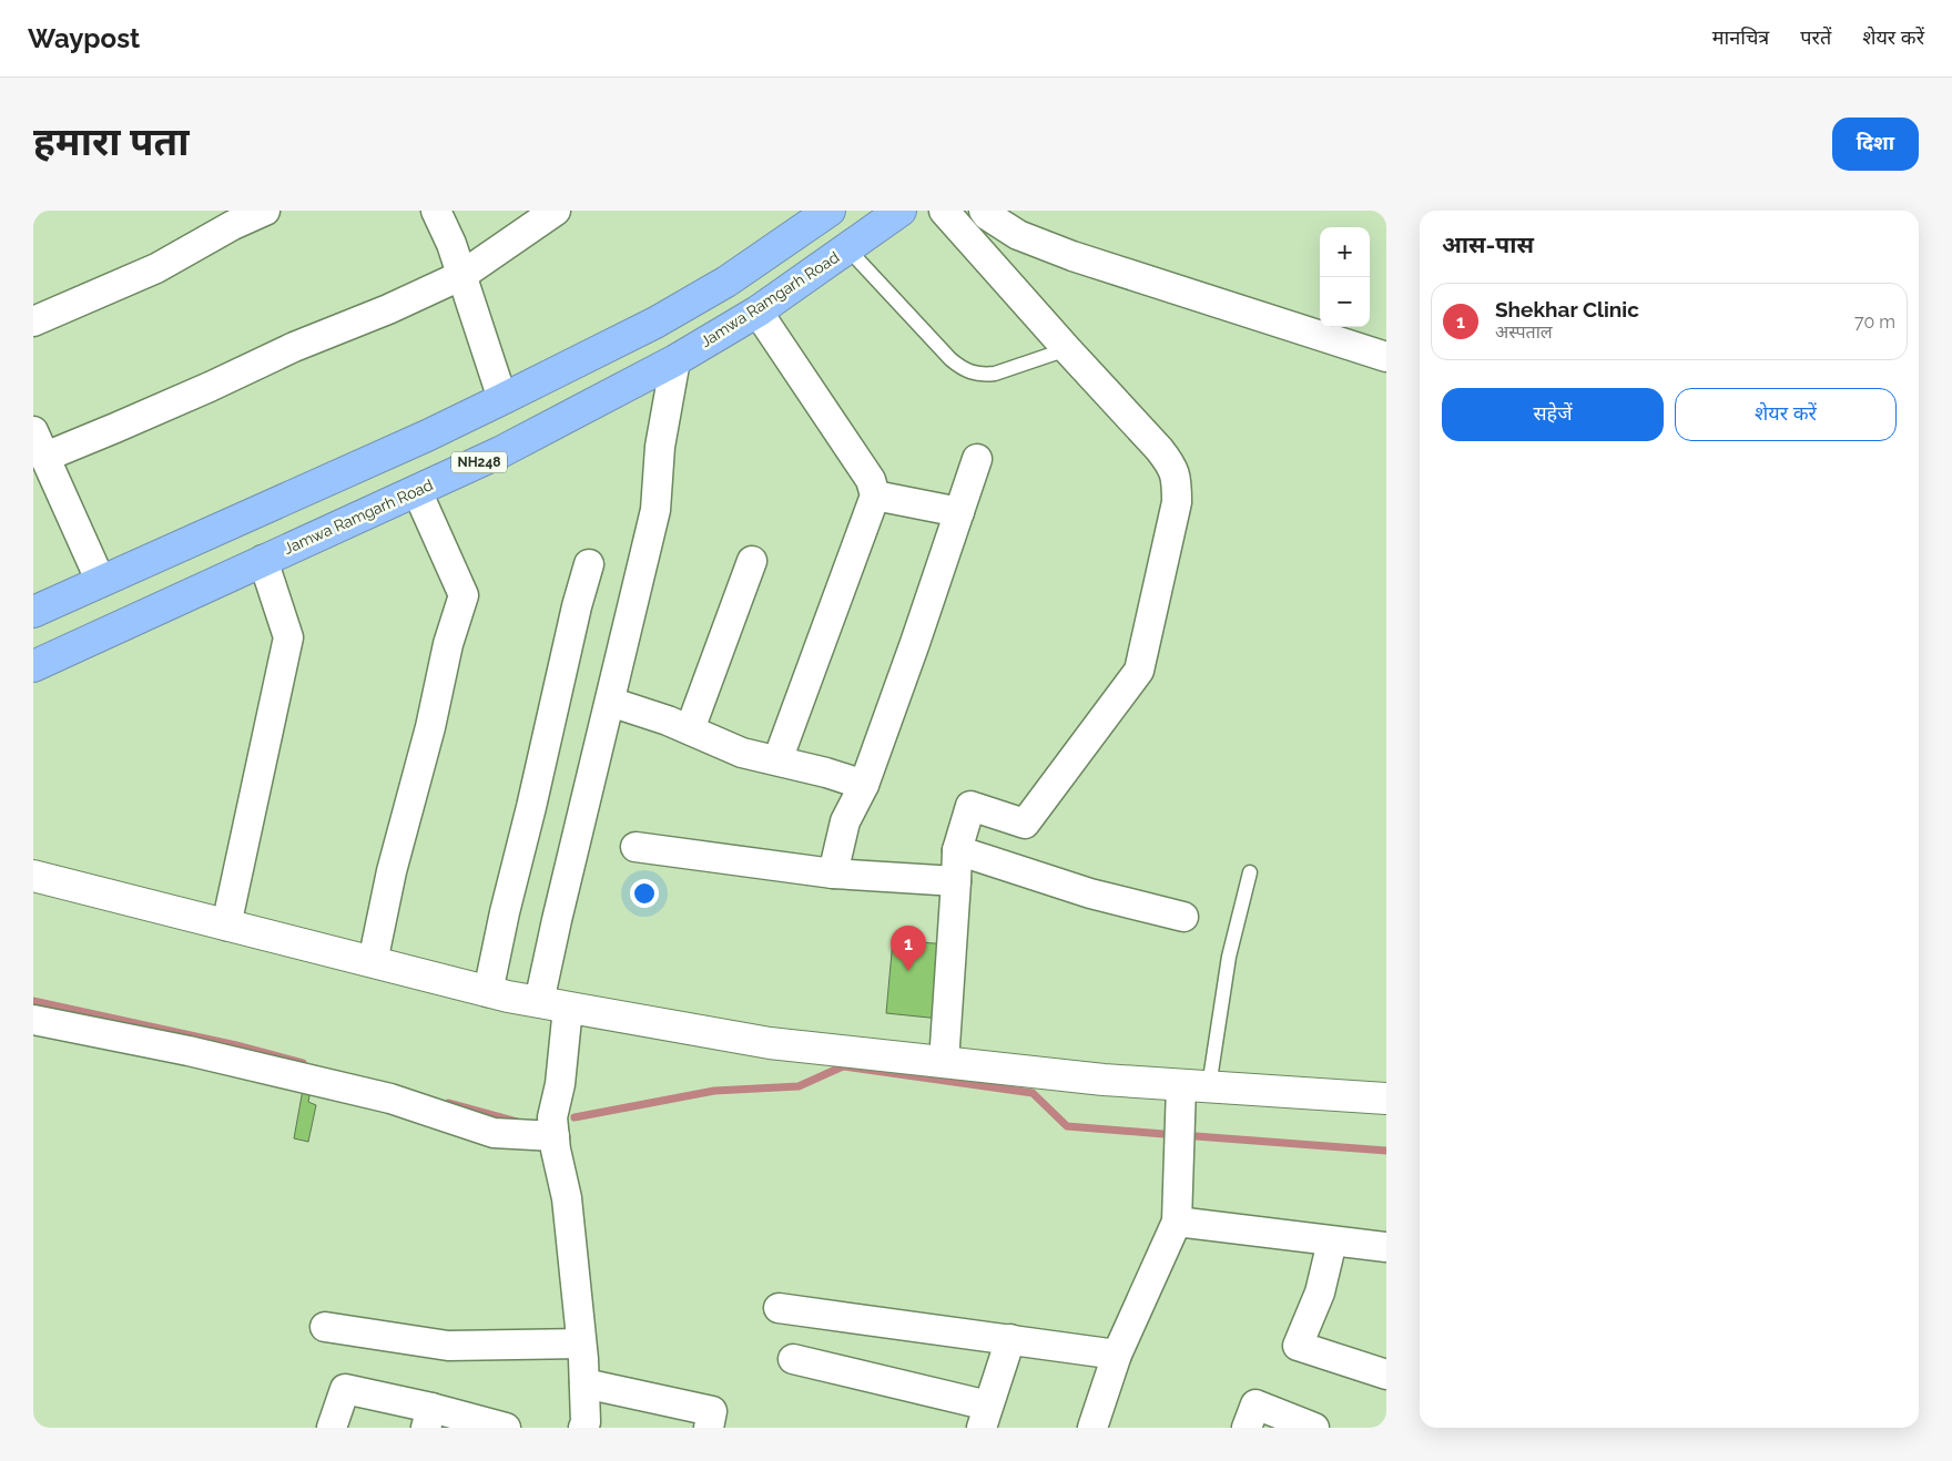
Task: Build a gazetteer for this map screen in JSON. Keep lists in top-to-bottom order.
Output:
{
  "streets": {
    "highway": ["Jamwa Ramgarh Road", "NH248"]
  },
  "page": {
    "header": "Waypost",
    "nav": ["मानचित्र", "परतें", "शेयर करें"],
    "buttons": [
      "दिशा",
      ["सहेजें", "शेयर करें"]
    ],
    "title": "हमारा पता",
    "heading": "आस-पास",
    "map_buttons": ["+", "−"],
    "list": [
      {
        "mark": "1",
        "name": "Shekhar Clinic",
        "note": "अस्पताल",
        "value": "70 m"
      }
    ],
    "pins": "1"
  }
}
